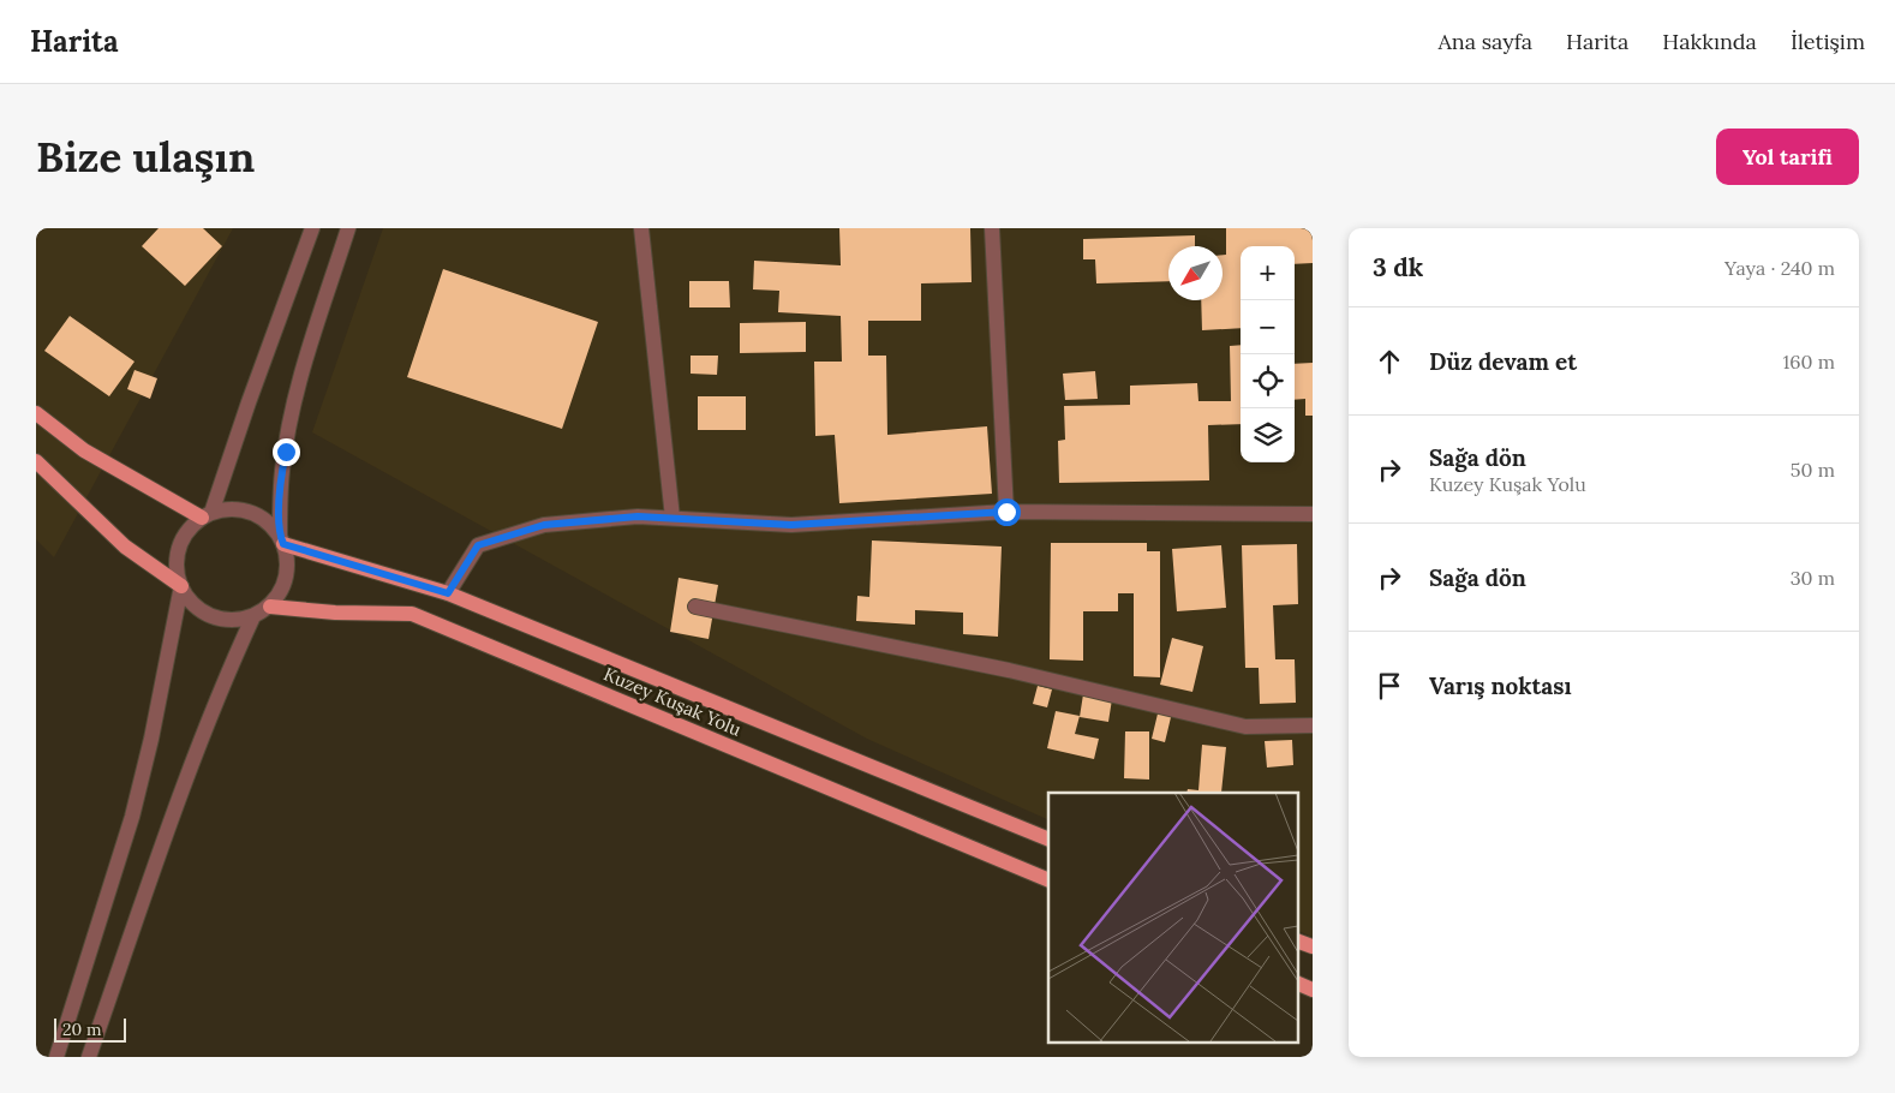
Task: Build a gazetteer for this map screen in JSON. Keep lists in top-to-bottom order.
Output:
{
  "streets": {
    "main road": ["Kuzey Kuşak Yolu"]
  },
  "scale_bar": "20 m",
  "north": "bottom left",
  "page": {
    "header": "Harita",
    "nav": [
      "Ana sayfa",
      "Harita",
      "Hakkında",
      "İletişim"
    ],
    "buttons": "Yol tarifi",
    "title": "Bize ulaşın",
    "heading": ["3 dk", "Yaya · 240 m"],
    "map_buttons": ["+", "−"],
    "list": [
      ["Düz devam et", "160 m"],
      ["Sağa dön", "Kuzey Kuşak Yolu", "50 m"],
      ["Sağa dön", "30 m"],
      "Varış noktası"
    ],
    "scale": "20 m"
  }
}
